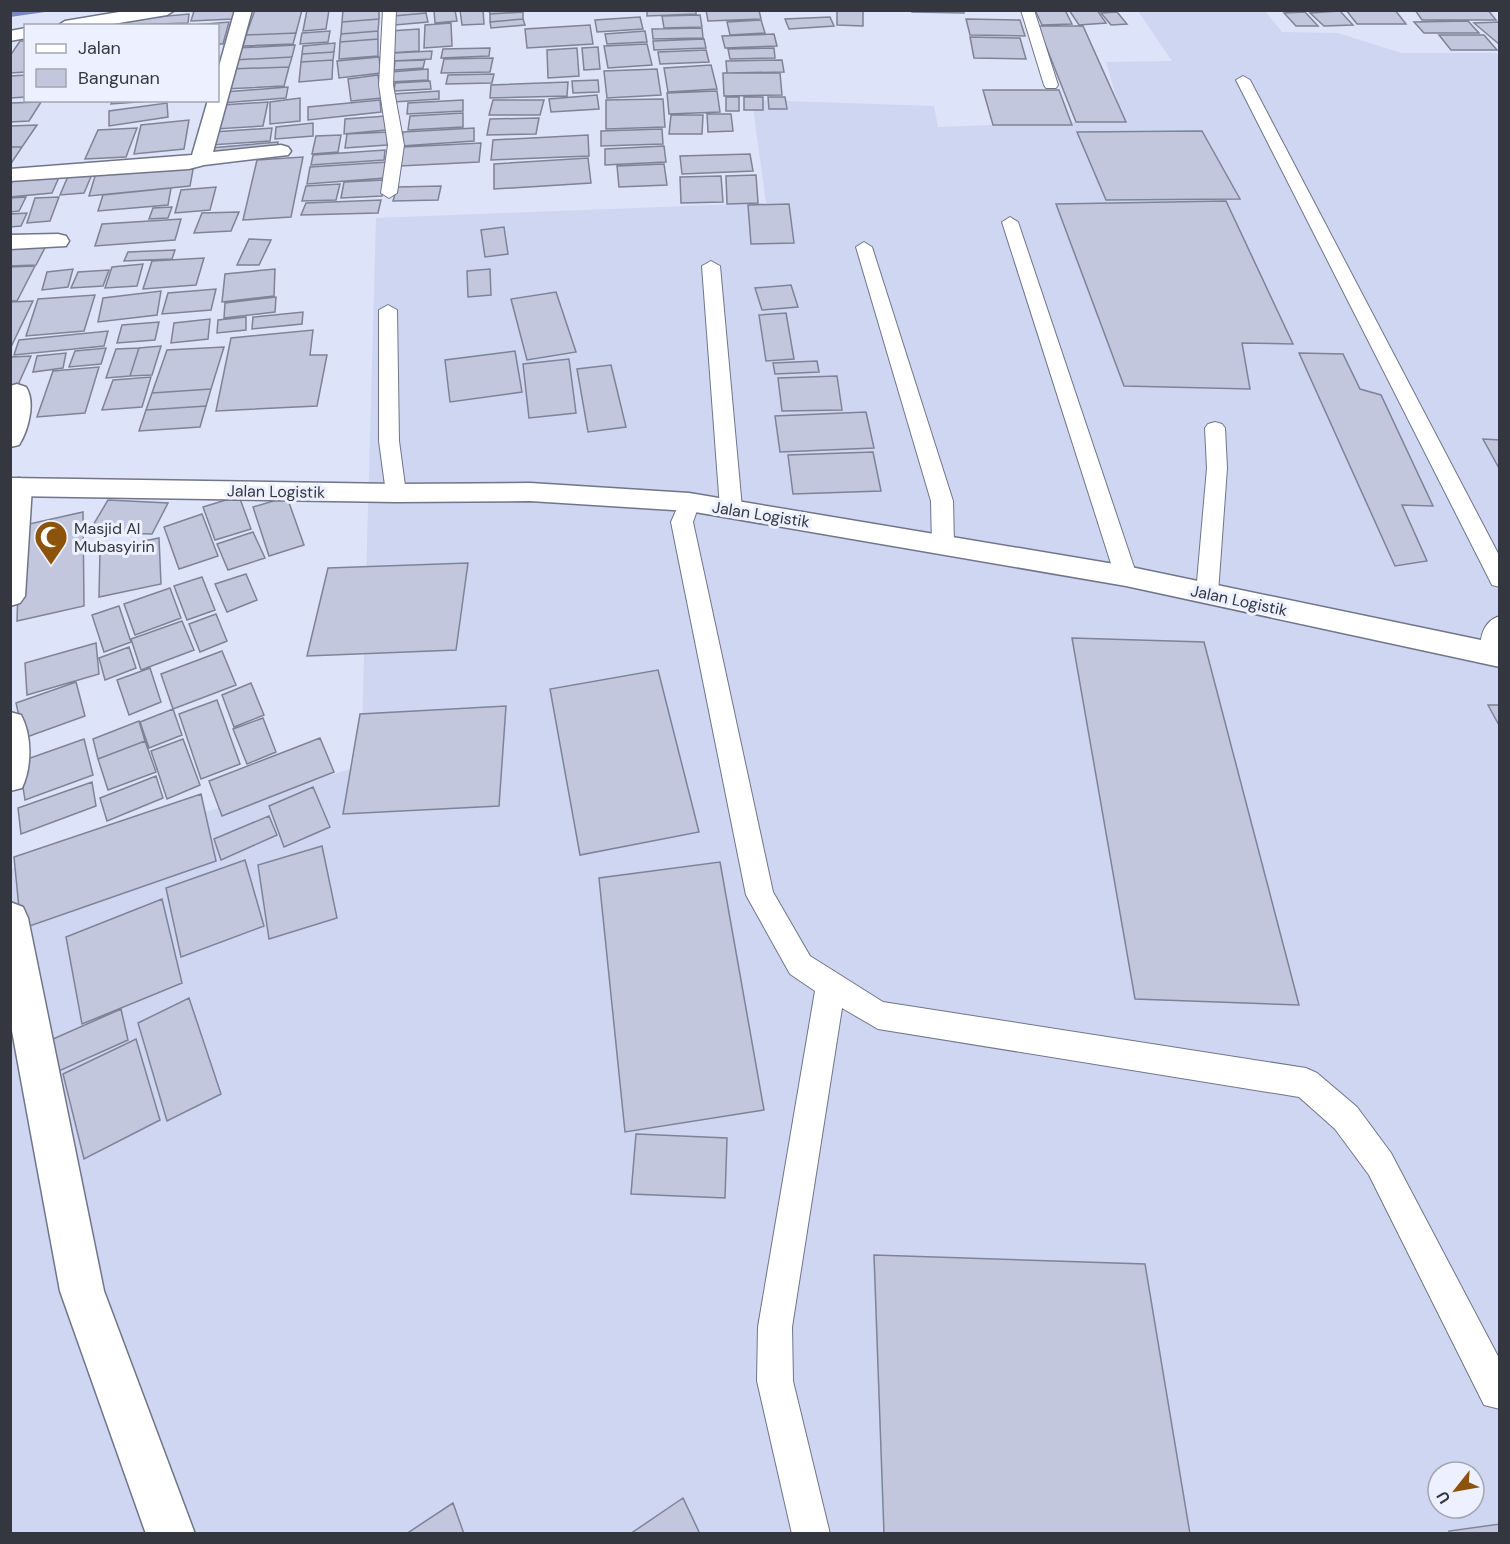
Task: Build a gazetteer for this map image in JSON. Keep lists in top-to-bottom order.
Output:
{
  "streets": {
    "street": ["Jalan Logistik"]
  },
  "places": {
    "mosque": ["Masjid Al Mubasyirin"]
  },
  "legend": ["Jalan", "Bangunan"],
  "north": "bottom left"
}
